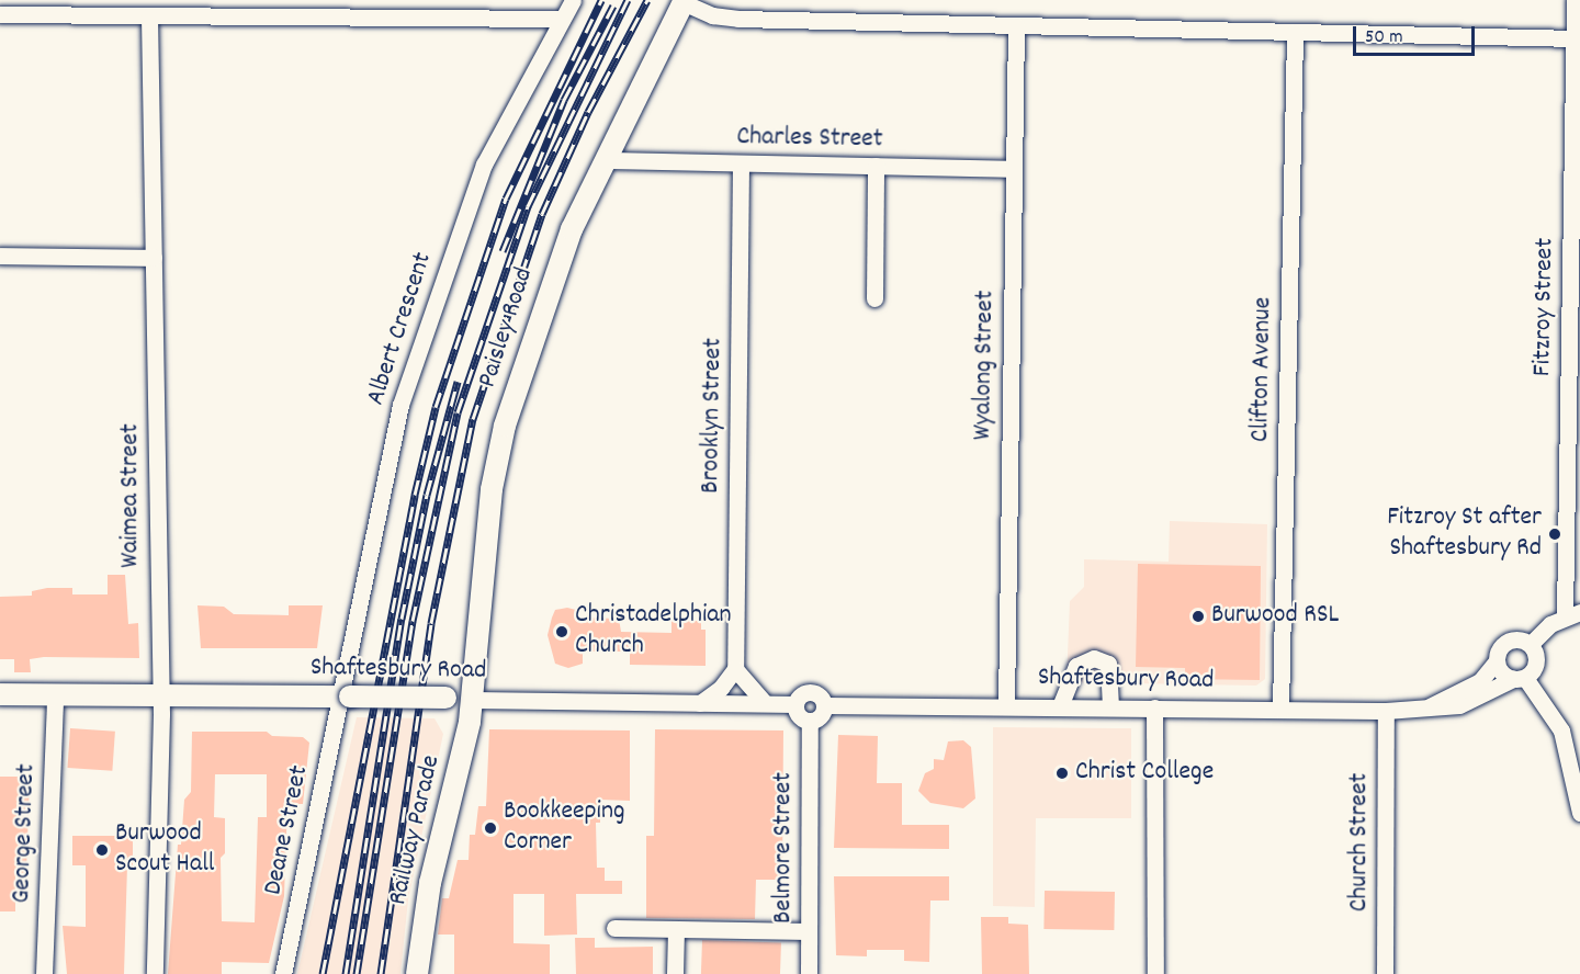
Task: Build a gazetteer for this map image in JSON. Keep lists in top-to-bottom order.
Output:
{
  "streets": {
    "main road": ["Paisley Road", "Shaftesbury Road", "Railway Parade"],
    "street": [
      "Charles Street",
      "Fitzroy Street",
      "Albert Crescent",
      "Wyalong Street",
      "Clifton Avenue",
      "Brooklyn Street",
      "Waimea Street",
      "Deane Street",
      "George Street",
      "Church Street",
      "Belmore Street"
    ]
  },
  "crossings": [
    ["Charles Street", "Paisley Road"],
    ["Charles Street", "Wyalong Street"],
    ["Charles Street", "Brooklyn Street"],
    ["Paisley Road", "Shaftesbury Road"],
    ["Paisley Road", "Railway Parade"],
    ["Albert Crescent", "Shaftesbury Road"],
    ["Albert Crescent", "Deane Street"],
    ["Wyalong Street", "Shaftesbury Road"],
    ["Clifton Avenue", "Shaftesbury Road"],
    ["Waimea Street", "Shaftesbury Road"],
    ["Shaftesbury Road", "Deane Street"],
    ["Shaftesbury Road", "Railway Parade"],
    ["Shaftesbury Road", "George Street"],
    ["Shaftesbury Road", "Church Street"],
    ["Shaftesbury Road", "Belmore Street"]
  ],
  "places": [
    "Fitzroy St after Shaftesbury Rd",
    "Burwood RSL",
    "Christadelphian Church",
    "Christ College",
    "Bookkeeping Corner",
    "Burwood Scout Hall"
  ],
  "scale_bar": "50 m"
}
